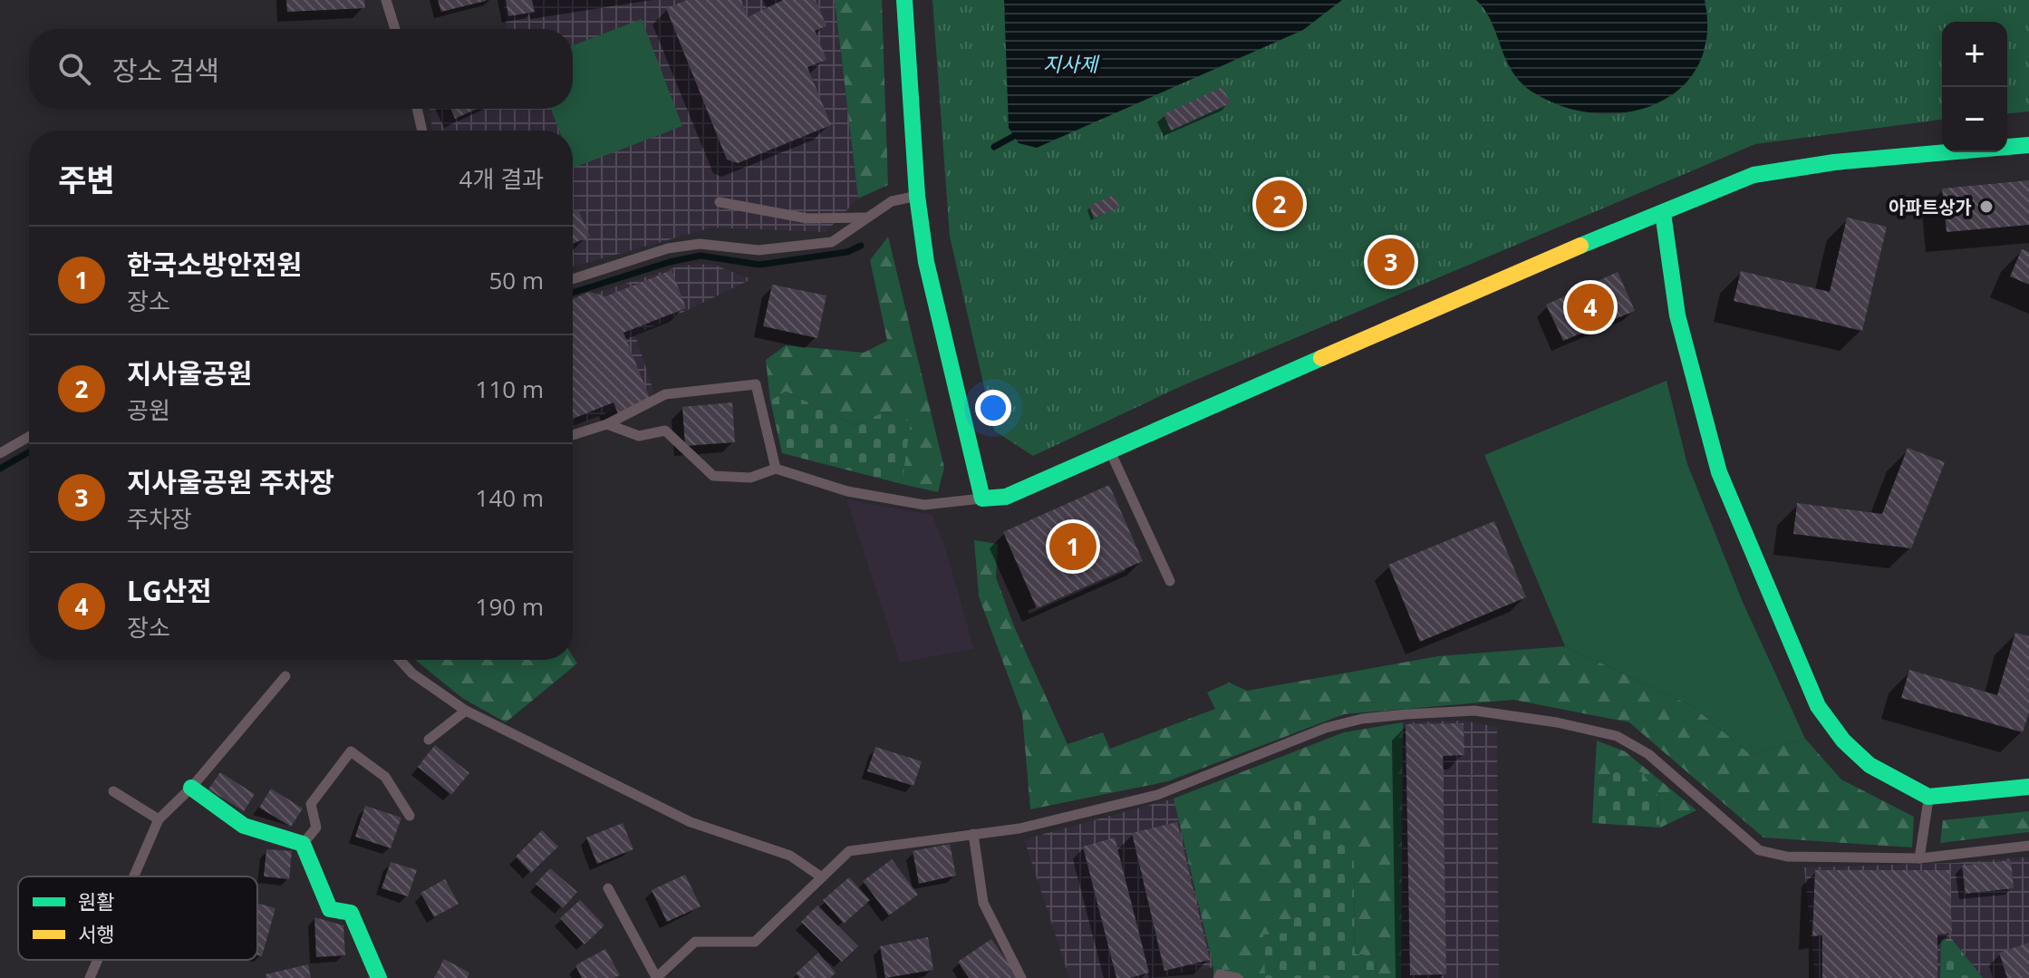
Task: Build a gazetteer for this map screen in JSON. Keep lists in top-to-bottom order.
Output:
{
  "water": ["지사제"],
  "places": ["아파트상가"],
  "legend": ["원활", "서행"],
  "page": {
    "map_buttons": ["+", "−"],
    "search": "장소 검색",
    "heading": ["주변", "4개 결과"],
    "pins": [
      "2",
      "3",
      "4",
      "1"
    ],
    "list": [
      {
        "mark": "1",
        "name": "한국소방안전원",
        "note": "장소",
        "value": "50 m"
      },
      {
        "mark": "2",
        "name": "지사울공원",
        "note": "공원",
        "value": "110 m"
      },
      {
        "mark": "3",
        "name": "지사울공원 주차장",
        "note": "주차장",
        "value": "140 m"
      },
      {
        "mark": "4",
        "name": "LG산전",
        "note": "장소",
        "value": "190 m"
      }
    ]
  }
}
